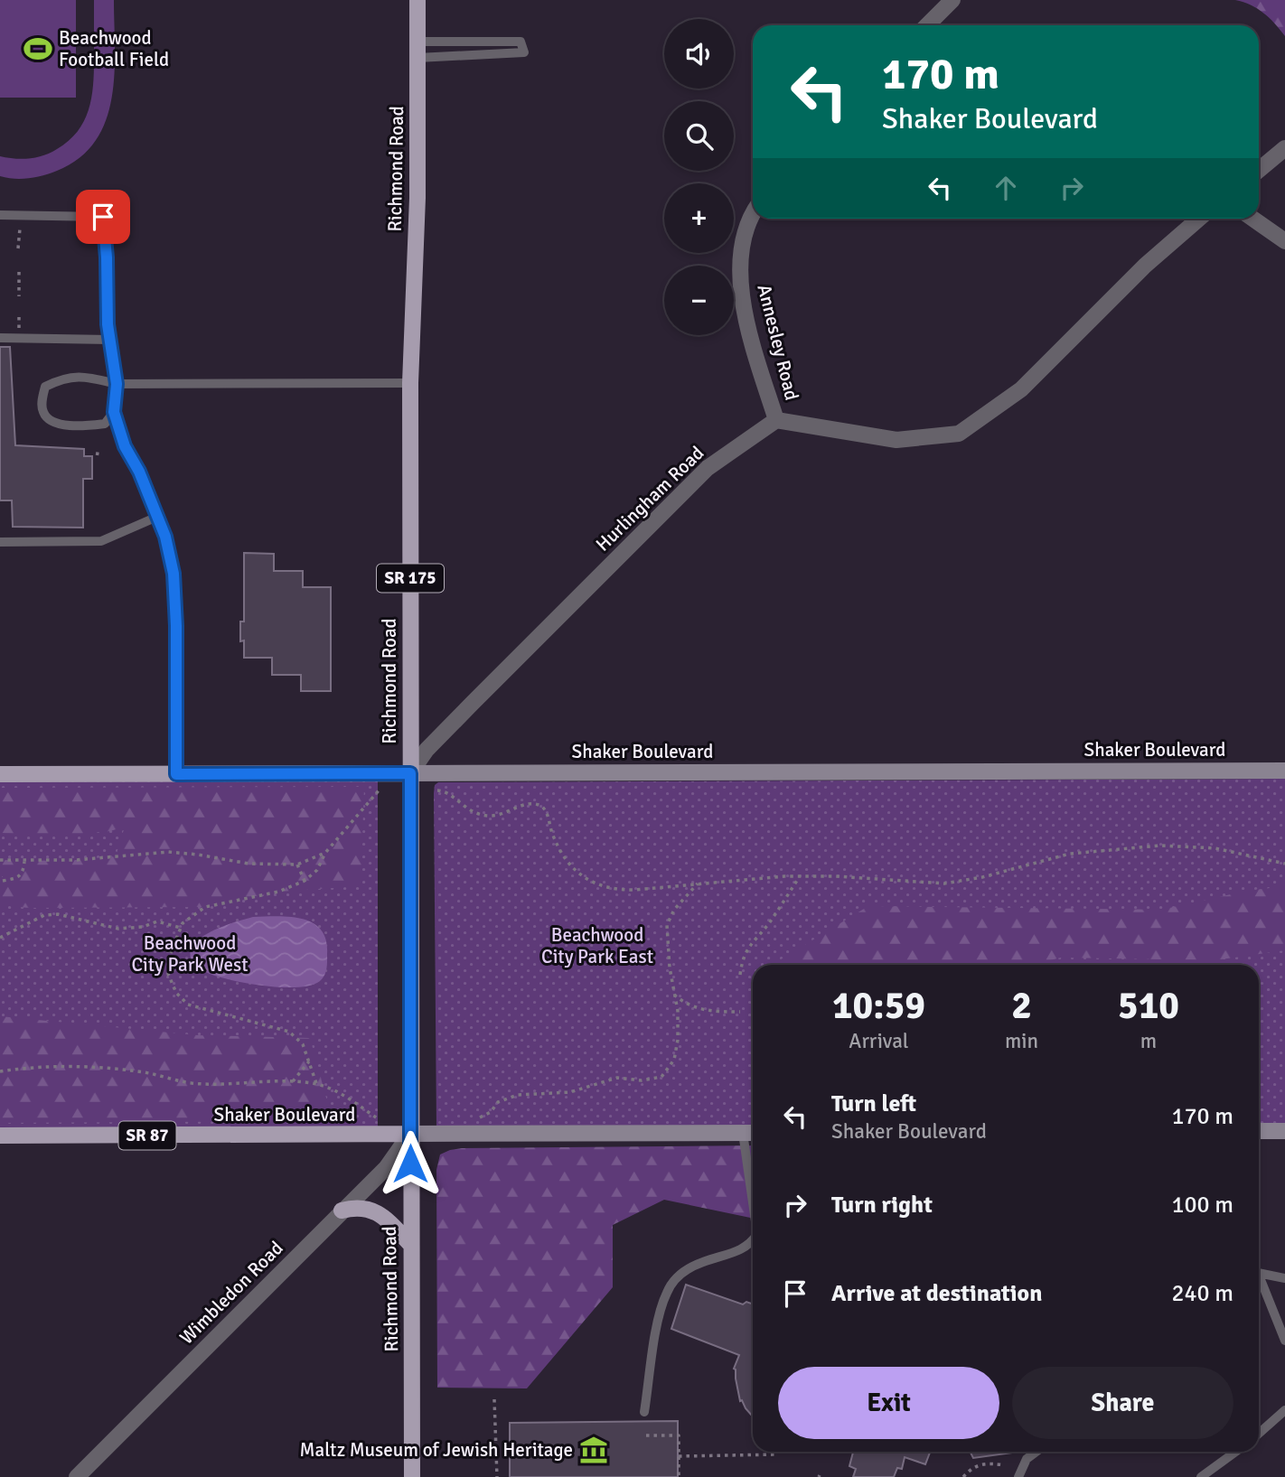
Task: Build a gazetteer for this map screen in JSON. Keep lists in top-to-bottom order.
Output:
{
  "streets": {
    "main road": [
      "Richmond Road",
      "SR 175",
      "Shaker Boulevard",
      "SR 87"
    ],
    "street": ["Annesley Road", "Hurlingham Road", "Wimbledon Road"]
  },
  "crossings": [
    ["Richmond Road", "Hurlingham Road"],
    ["Richmond Road", "Shaker Boulevard"],
    ["Richmond Road", "Wimbledon Road"],
    ["Annesley Road", "Hurlingham Road"],
    ["Hurlingham Road", "Shaker Boulevard"],
    ["Shaker Boulevard", "Wimbledon Road"]
  ],
  "parks": ["Beachwood City Park East", "Beachwood City Park West"],
  "places": {
    "sports": ["Beachwood Football Field"],
    "museum": ["Maltz Museum of Jewish Heritage"]
  },
  "page": {
    "map_buttons": ["+", "−"],
    "turn": ["170 m", "Shaker Boulevard"],
    "eta": [
      "10:59",
      "Arrival",
      "2",
      "min",
      "510",
      "m"
    ],
    "list": [
      {
        "name": "Turn left",
        "note": "Shaker Boulevard",
        "value": "170 m"
      },
      {
        "name": "Turn right",
        "value": "100 m"
      },
      {
        "name": "Arrive at destination",
        "value": "240 m"
      }
    ],
    "buttons": ["Exit", "Share"]
  }
}
